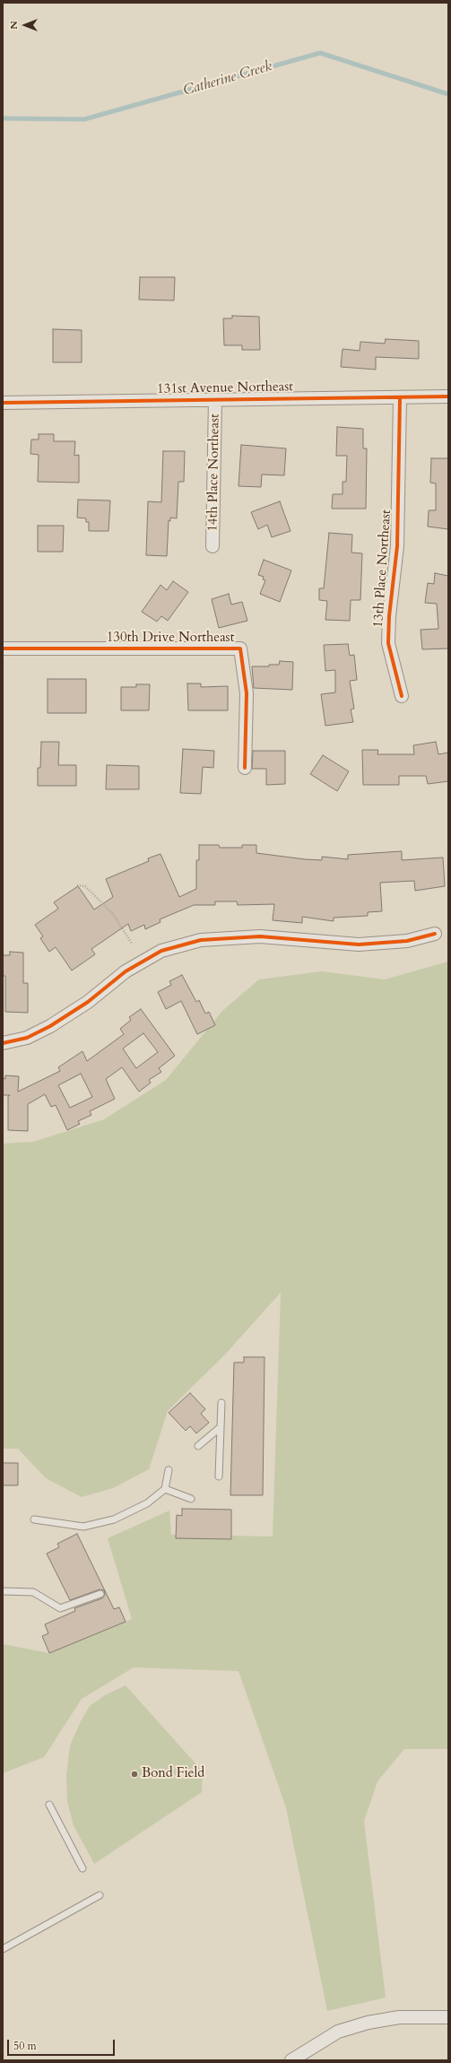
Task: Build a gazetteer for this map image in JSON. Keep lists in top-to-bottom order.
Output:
{
  "streets": {
    "street": [
      "131st Avenue Northeast",
      "14th Place Northeast",
      "13th Place Northeast",
      "130th Drive Northeast"
    ]
  },
  "crossings": [
    ["131st Avenue Northeast", "14th Place Northeast"],
    ["131st Avenue Northeast", "13th Place Northeast"]
  ],
  "water": ["Catherine Creek"],
  "places": ["Bond Field"],
  "scale_bar": "50 m",
  "north": "left"
}
